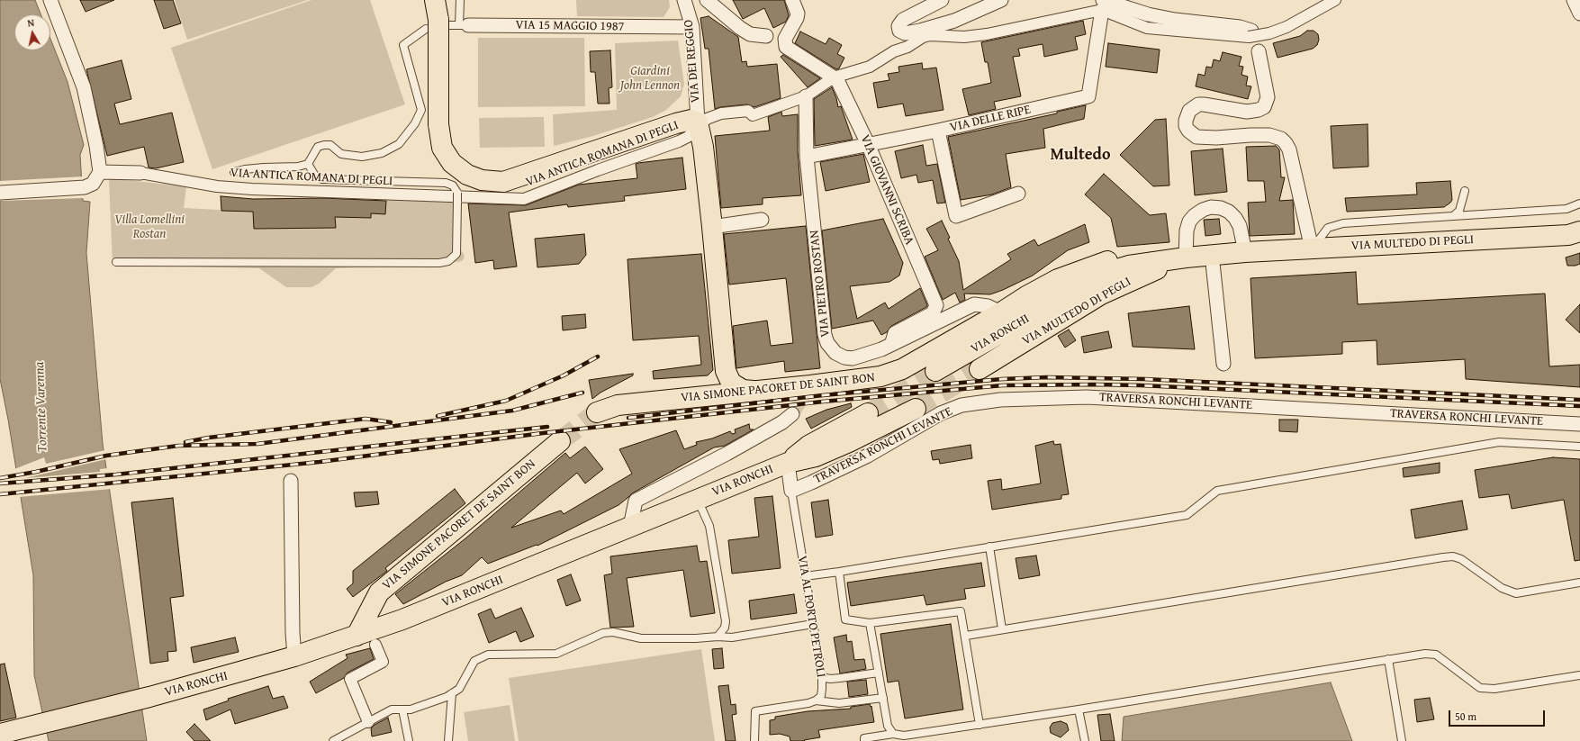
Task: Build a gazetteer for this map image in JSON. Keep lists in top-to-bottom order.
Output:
{
  "streets": {
    "main road": ["VIA MULTEDO DI PEGLI", "VIA RONCHI", "VIA SIMONE PACORET DE SAINT BON"],
    "street": [
      "VIA 15 MAGGIO 1987",
      "VIA DEI REGGIO",
      "VIA DELLE RIPE",
      "VIA ANTICA ROMANA DI PEGLI",
      "VIA GIOVANNI SCRIBA",
      "VIA PIETRO ROSTAN",
      "TRAVERSA RONCHI LEVANTE",
      "VIA AL PORTO PETROLI"
    ]
  },
  "crossings": [
    ["VIA 15 MAGGIO 1987", "VIA DEI REGGIO"],
    ["VIA DEI REGGIO", "VIA ANTICA ROMANA DI PEGLI"],
    ["VIA DELLE RIPE", "VIA ANTICA ROMANA DI PEGLI"],
    ["VIA DELLE RIPE", "VIA GIOVANNI SCRIBA"],
    ["VIA DELLE RIPE", "VIA PIETRO ROSTAN"],
    ["VIA ANTICA ROMANA DI PEGLI", "VIA GIOVANNI SCRIBA"],
    ["VIA ANTICA ROMANA DI PEGLI", "VIA PIETRO ROSTAN"],
    ["VIA GIOVANNI SCRIBA", "VIA PIETRO ROSTAN"],
    ["VIA MULTEDO DI PEGLI", "VIA RONCHI"],
    ["VIA MULTEDO DI PEGLI", "VIA SIMONE PACORET DE SAINT BON"],
    ["VIA PIETRO ROSTAN", "VIA SIMONE PACORET DE SAINT BON"],
    ["VIA RONCHI", "VIA SIMONE PACORET DE SAINT BON"],
    ["VIA RONCHI", "VIA AL PORTO PETROLI"],
    ["TRAVERSA RONCHI LEVANTE", "VIA AL PORTO PETROLI"]
  ],
  "districts": ["Multedo"],
  "water": ["Torrente Varenna"],
  "parks": ["Giardini John Lennon", "Villa Lomellini Rostan"],
  "scale_bar": "50 m",
  "north": "top"
}
